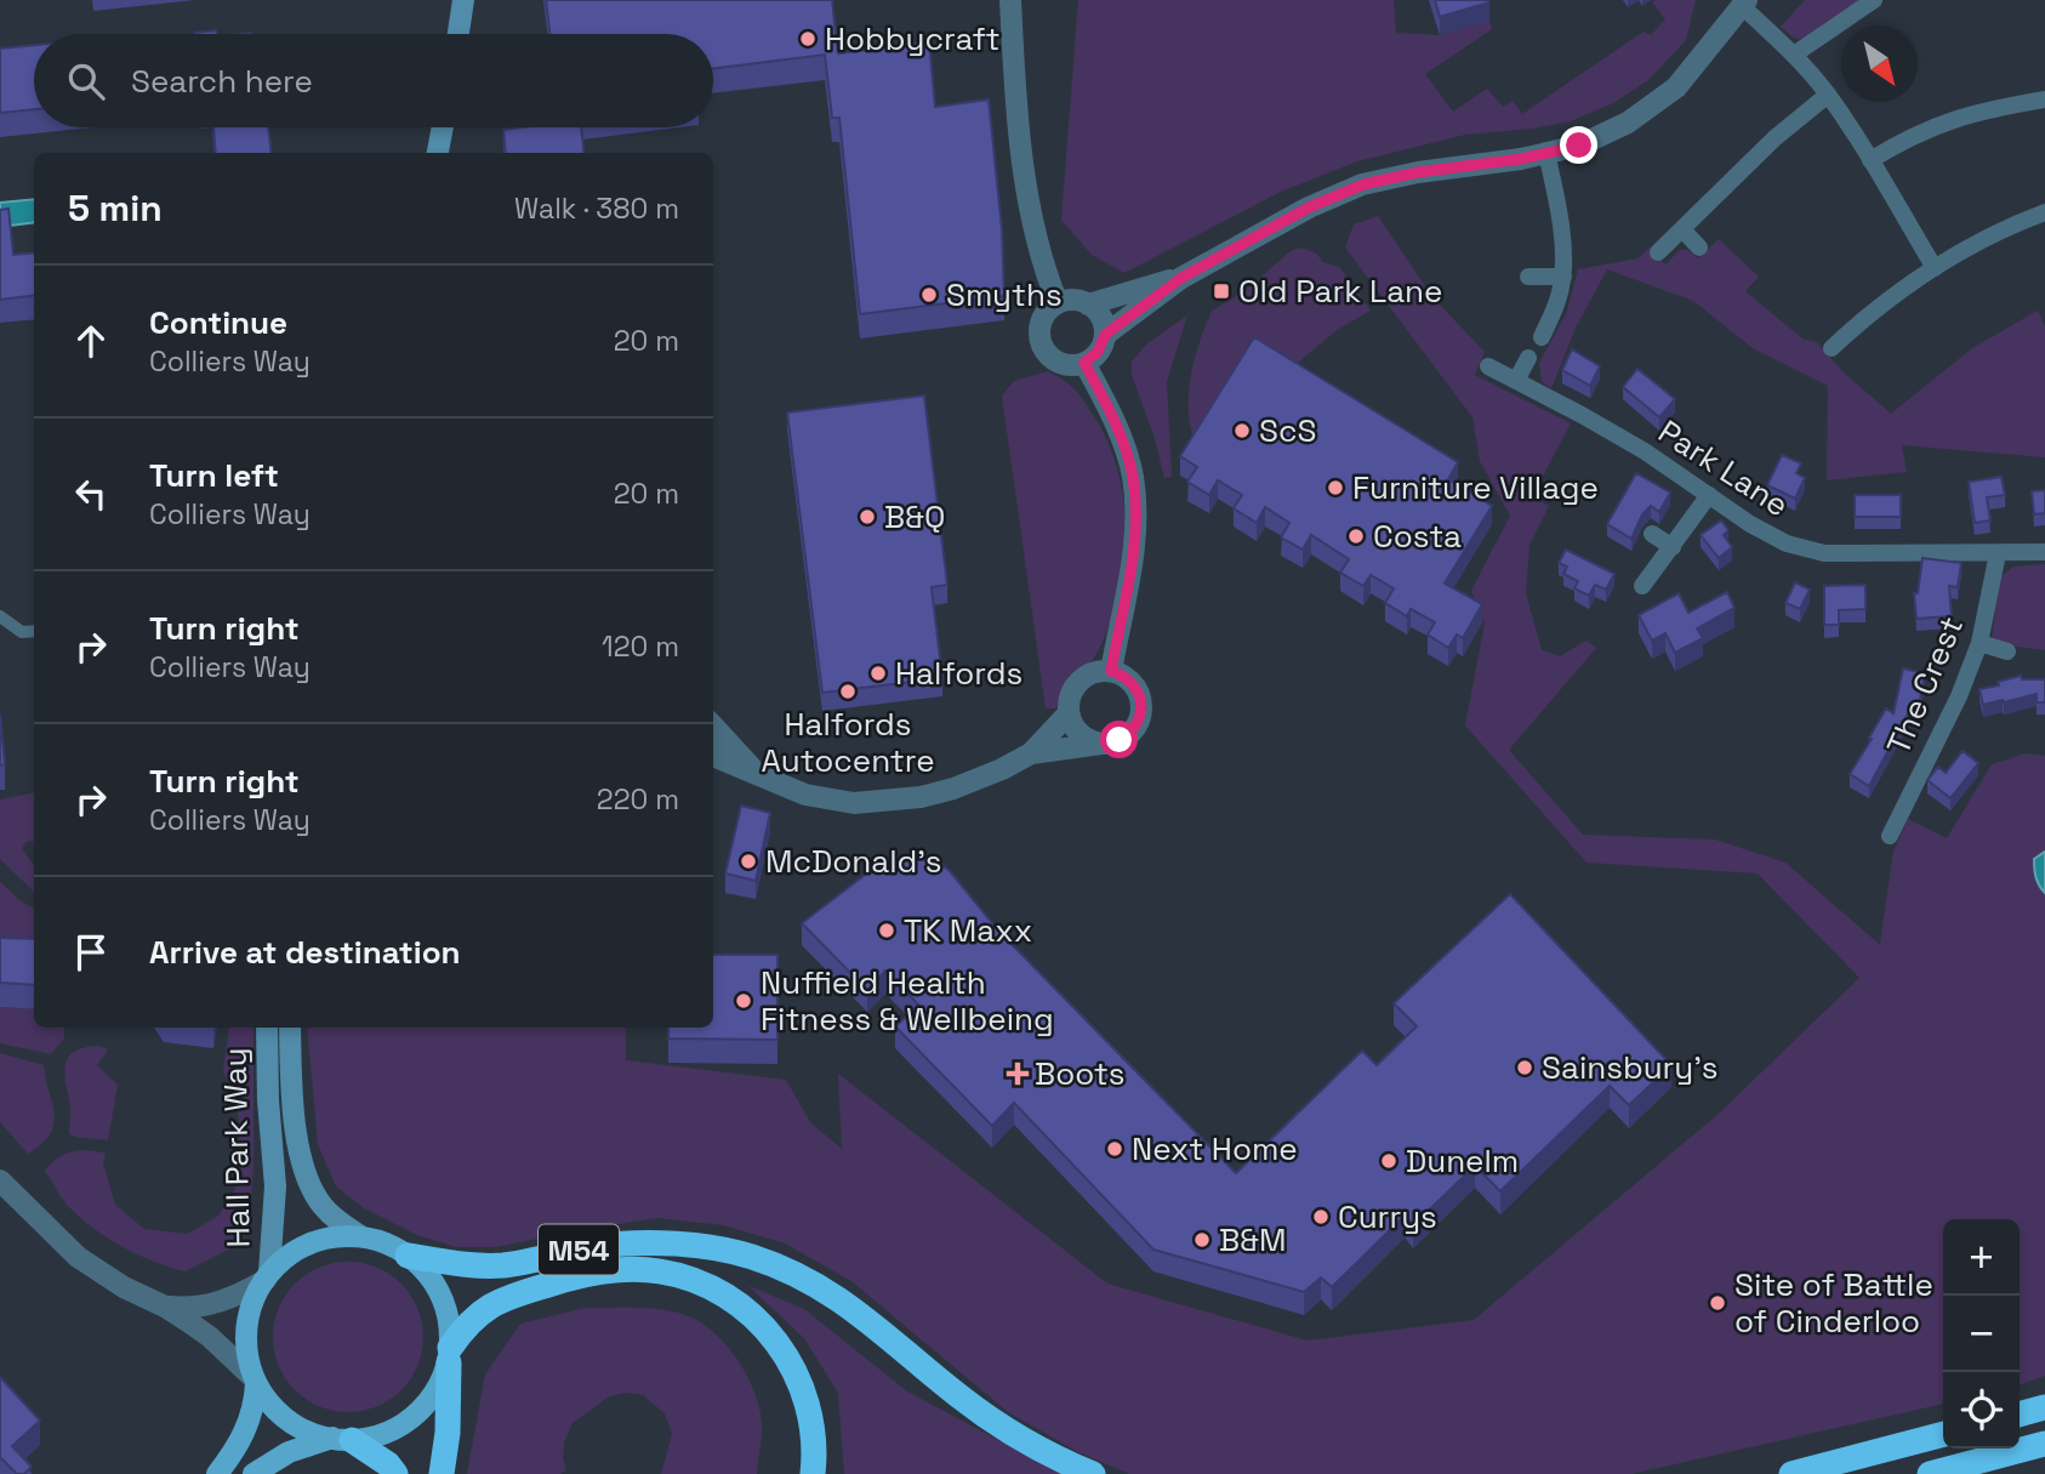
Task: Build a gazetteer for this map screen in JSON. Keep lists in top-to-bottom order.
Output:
{
  "streets": {
    "highway": ["M54"],
    "main road": ["Hall Park Way"],
    "street": ["Park Lane", "The Crest"]
  },
  "crossings": [
    ["Park Lane", "The Crest"],
    ["Hall Park Way", "M54"]
  ],
  "places": {
    "other": [
      "Hobbycraft",
      "Smyths",
      "ScS",
      "Furniture Village",
      "B&Q",
      "Costa",
      "Halfords",
      "Halfords Autocentre",
      "McDonald's",
      "TK Maxx",
      "Nuffield Health Fitness & Wellbeing",
      "Sainsbury's",
      "Next Home",
      "Dunelm",
      "Currys",
      "B&M",
      "Site of Battle of Cinderloo"
    ],
    "transit": ["Old Park Lane"],
    "health": ["Boots"]
  },
  "north": "bottom right",
  "page": {
    "search": "Search here",
    "heading": ["5 min", "Walk · 380 m"],
    "list": [
      ["Continue", "Colliers Way", "20 m"],
      ["Turn left", "Colliers Way", "20 m"],
      ["Turn right", "Colliers Way", "120 m"],
      ["Turn right", "Colliers Way", "220 m"],
      "Arrive at destination"
    ],
    "map_buttons": ["+", "−"]
  }
}
